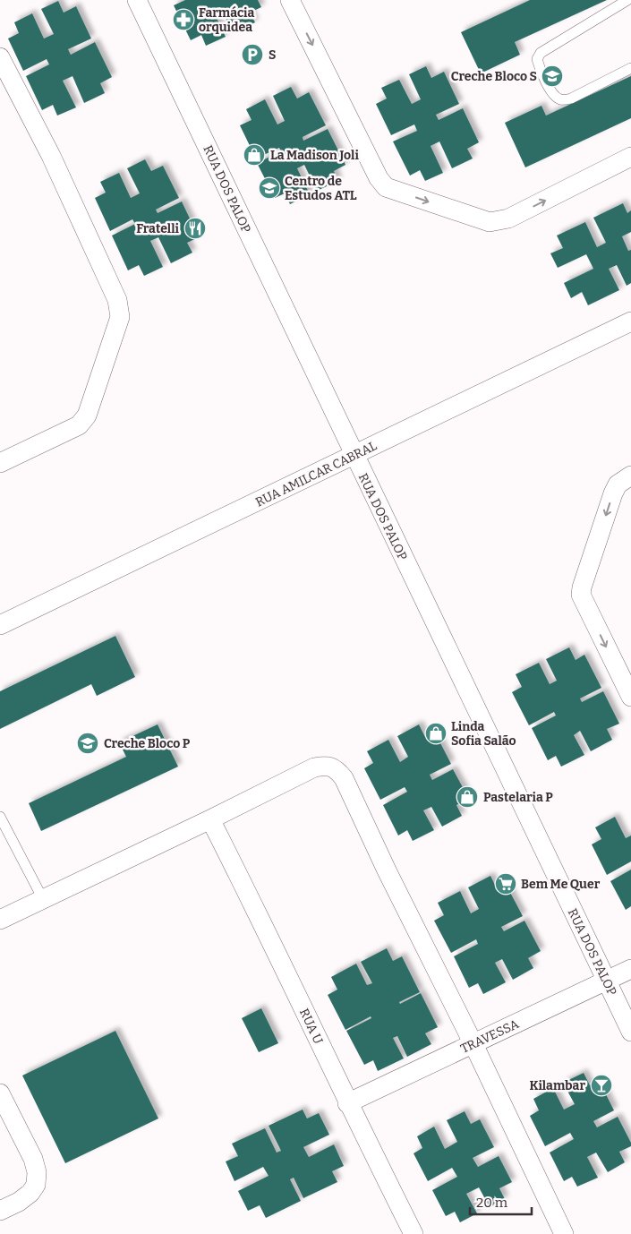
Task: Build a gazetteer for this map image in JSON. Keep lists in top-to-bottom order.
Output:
{
  "streets": {
    "street": [
      "RUA DOS PALOP",
      "RUA AMILCAR CABRAL",
      "RUA U",
      "TRAVESSA"
    ]
  },
  "crossings": [
    ["RUA DOS PALOP", "RUA AMILCAR CABRAL"],
    ["RUA DOS PALOP", "TRAVESSA"],
    ["RUA U", "TRAVESSA"]
  ],
  "places": {
    "pharmacy": ["Farmácia orquidea"],
    "parking": ["S"],
    "school or university": ["Creche Bloco S", "Centro de Estudos ATL", "Creche Bloco P"],
    "shop": ["La Madison Joli", "Linda Sofia Salão", "Pastelaria P"],
    "restaurant": ["Fratelli"],
    "supermarket": ["Bem Me Quer"],
    "bar": ["Kilambar"]
  },
  "scale_bar": "20 m"
}
